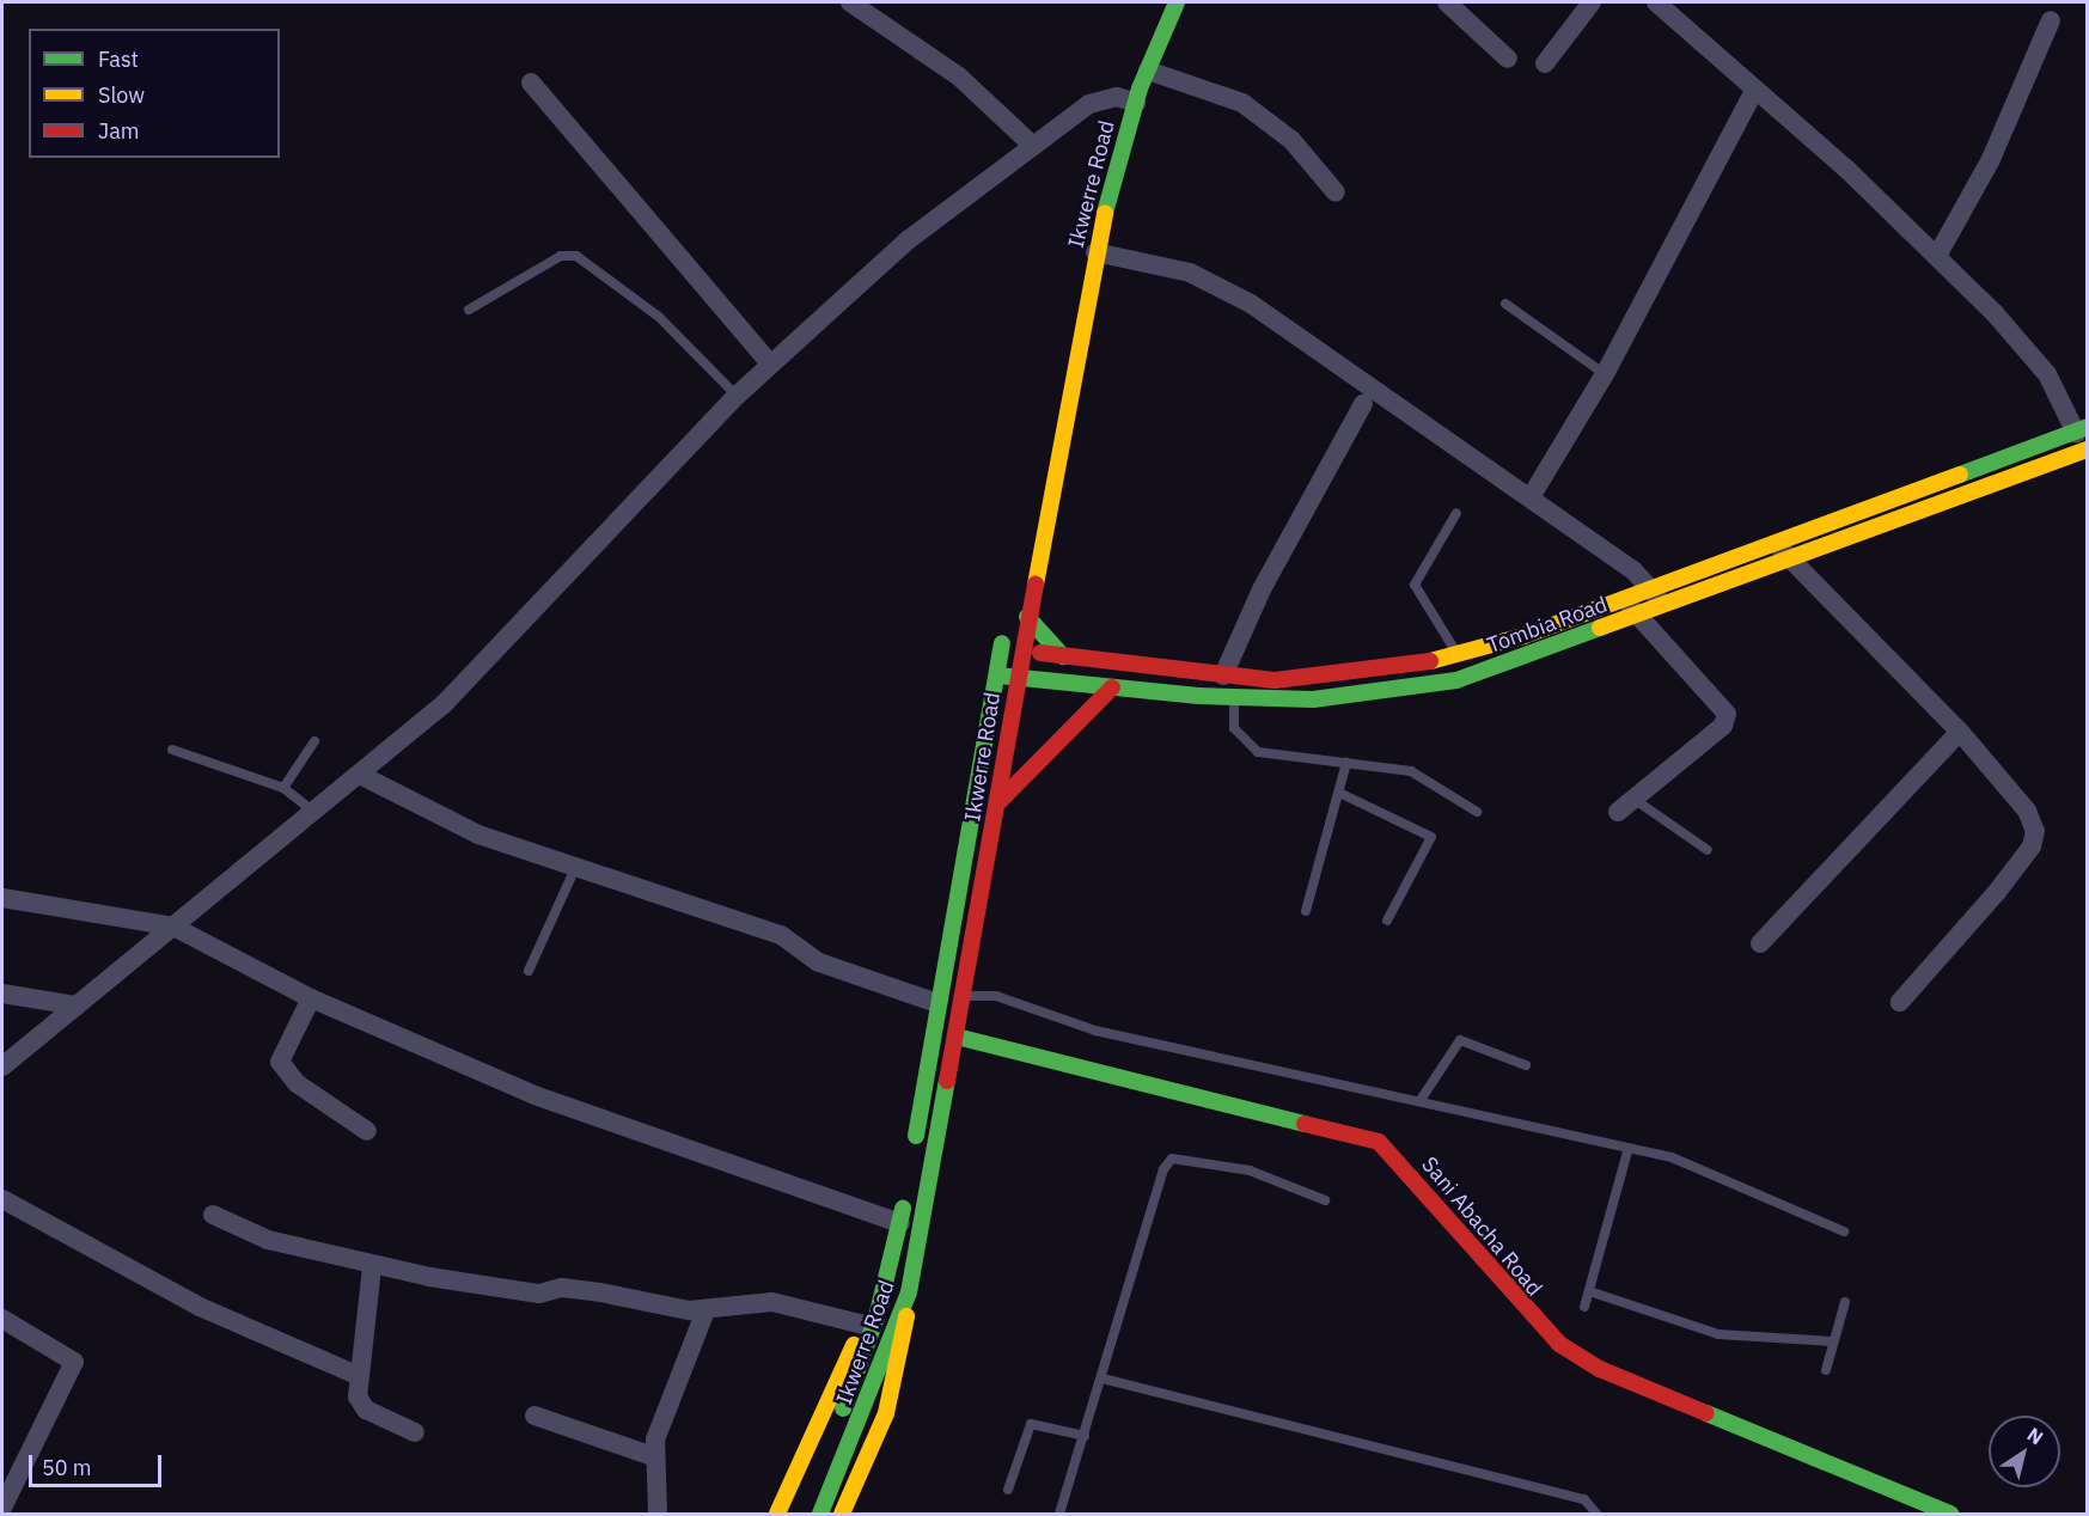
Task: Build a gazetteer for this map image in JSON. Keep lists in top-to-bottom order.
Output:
{
  "streets": {
    "main road": ["Ikwerre Road", "Tombia Road", "Sani Abacha Road"]
  },
  "crossings": [
    ["Ikwerre Road", "Tombia Road"],
    ["Ikwerre Road", "Sani Abacha Road"]
  ],
  "legend": ["Fast", "Slow", "Jam"],
  "scale_bar": "50 m",
  "north": "top right"
}
